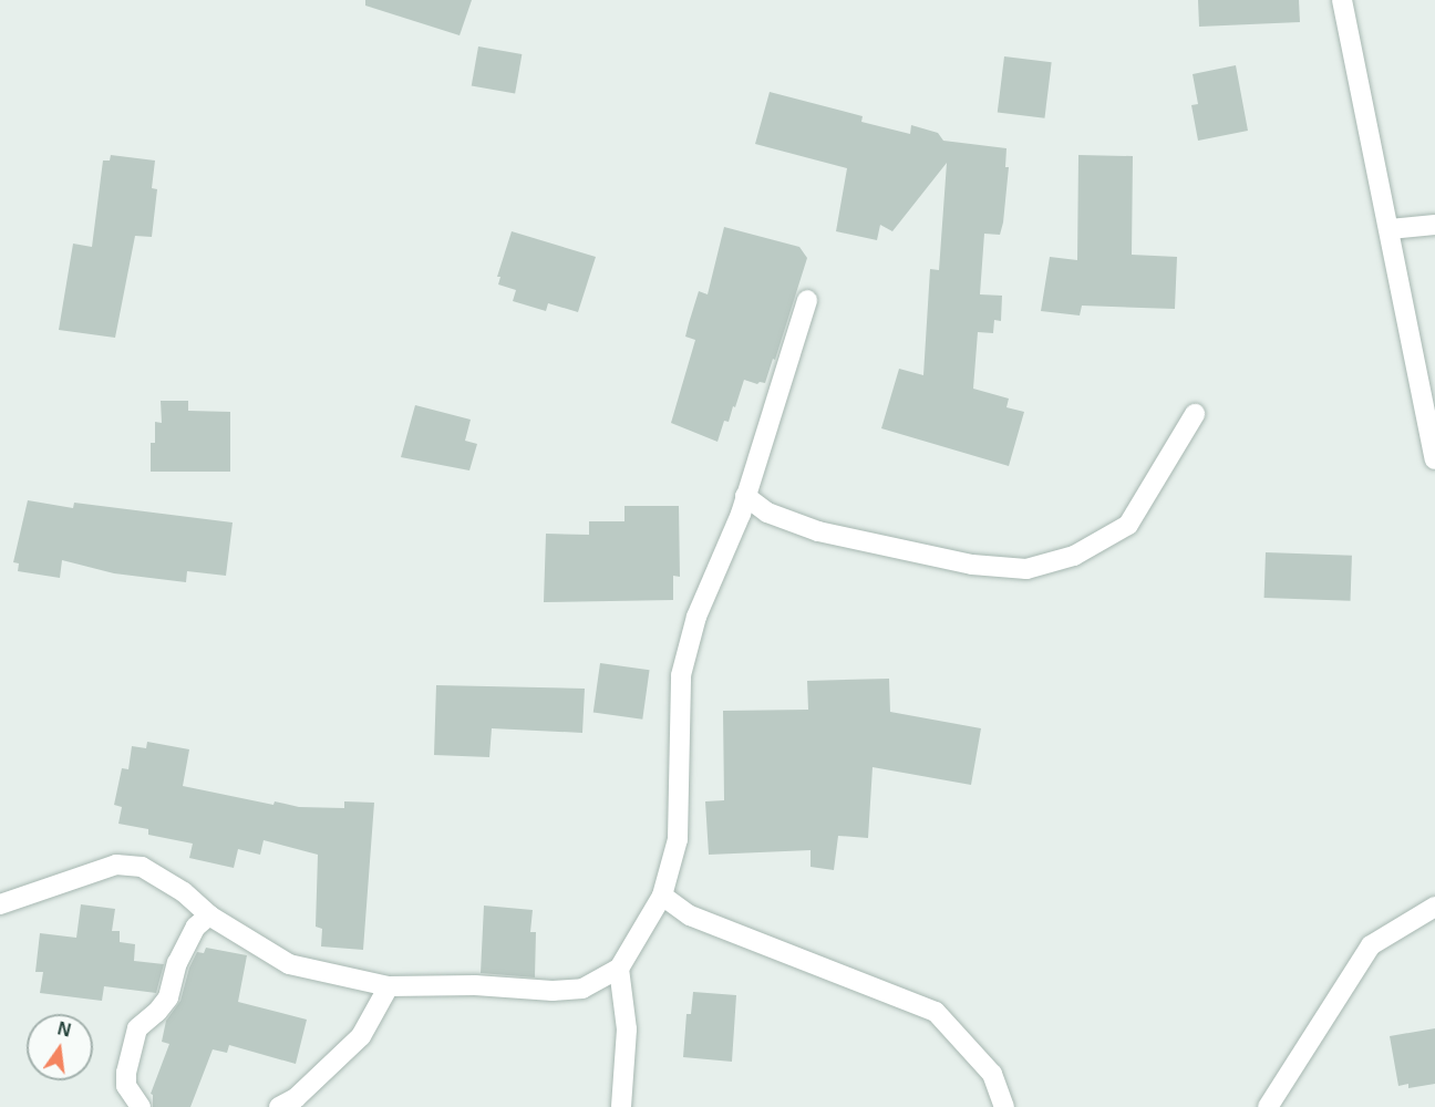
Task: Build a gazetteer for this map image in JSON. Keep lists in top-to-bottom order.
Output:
{
  "north": "top"
}
